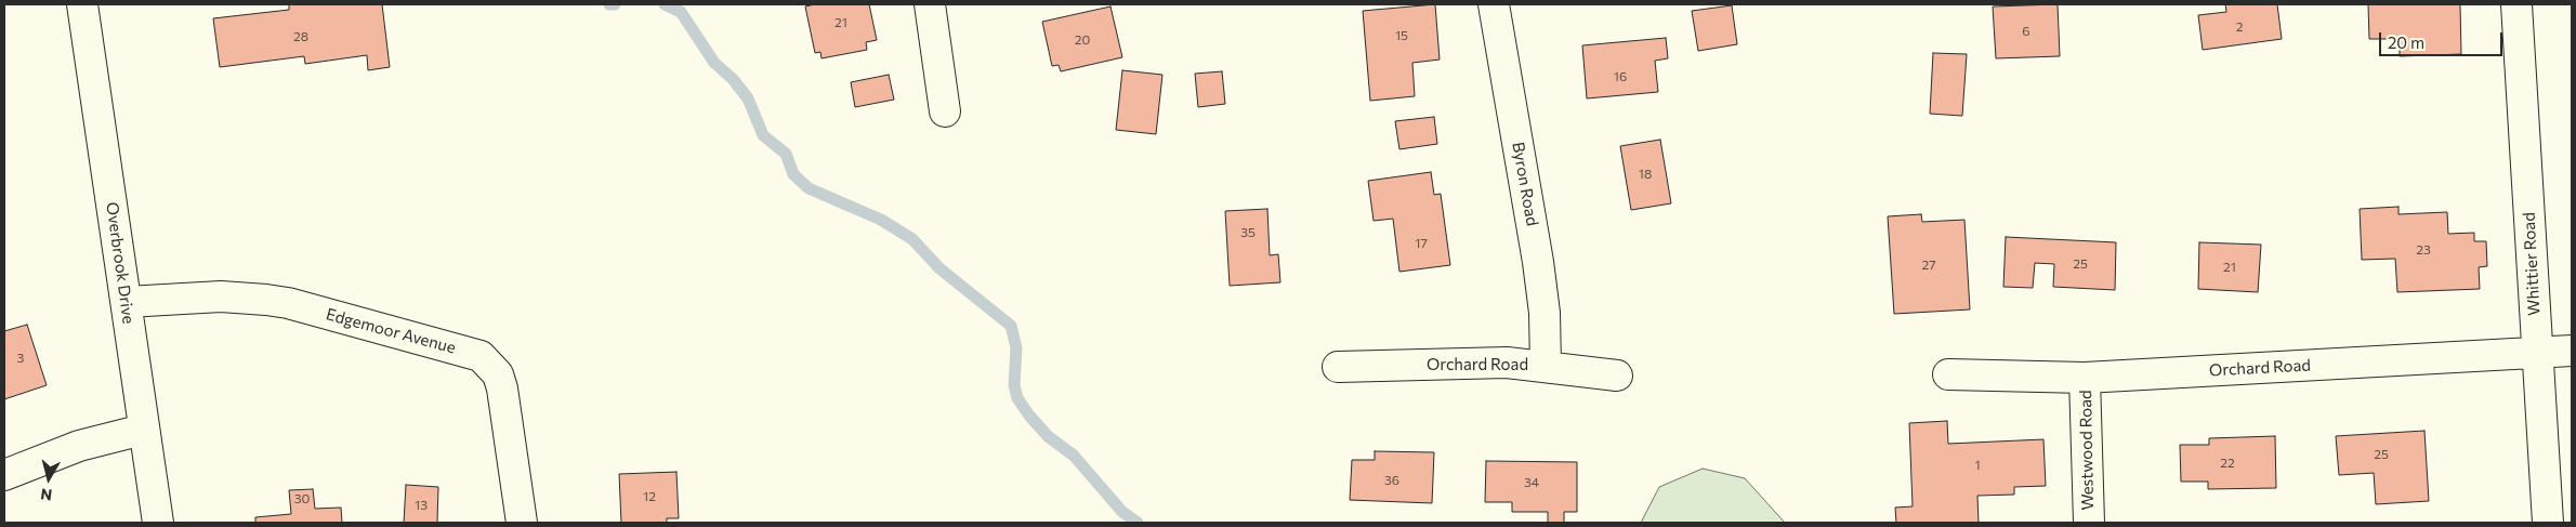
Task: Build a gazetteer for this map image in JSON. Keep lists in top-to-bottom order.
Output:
{
  "streets": {
    "street": [
      "Byron Road",
      "Overbrook Drive",
      "Whittier Road",
      "Edgemoor Avenue",
      "Orchard Road",
      "Westwood Road"
    ]
  },
  "crossings": [
    ["Byron Road", "Orchard Road"],
    ["Overbrook Drive", "Edgemoor Avenue"],
    ["Whittier Road", "Orchard Road"],
    ["Orchard Road", "Westwood Road"]
  ],
  "house_numbers": [
    "21",
    "2",
    "6",
    "15",
    "28",
    "20",
    "16",
    "18",
    "35",
    "17",
    "23",
    "25",
    "27",
    "21",
    "3",
    "25",
    "22",
    "1",
    "36",
    "34",
    "12",
    "30",
    "13"
  ],
  "scale_bar": "20 m",
  "north": "bottom"
}
